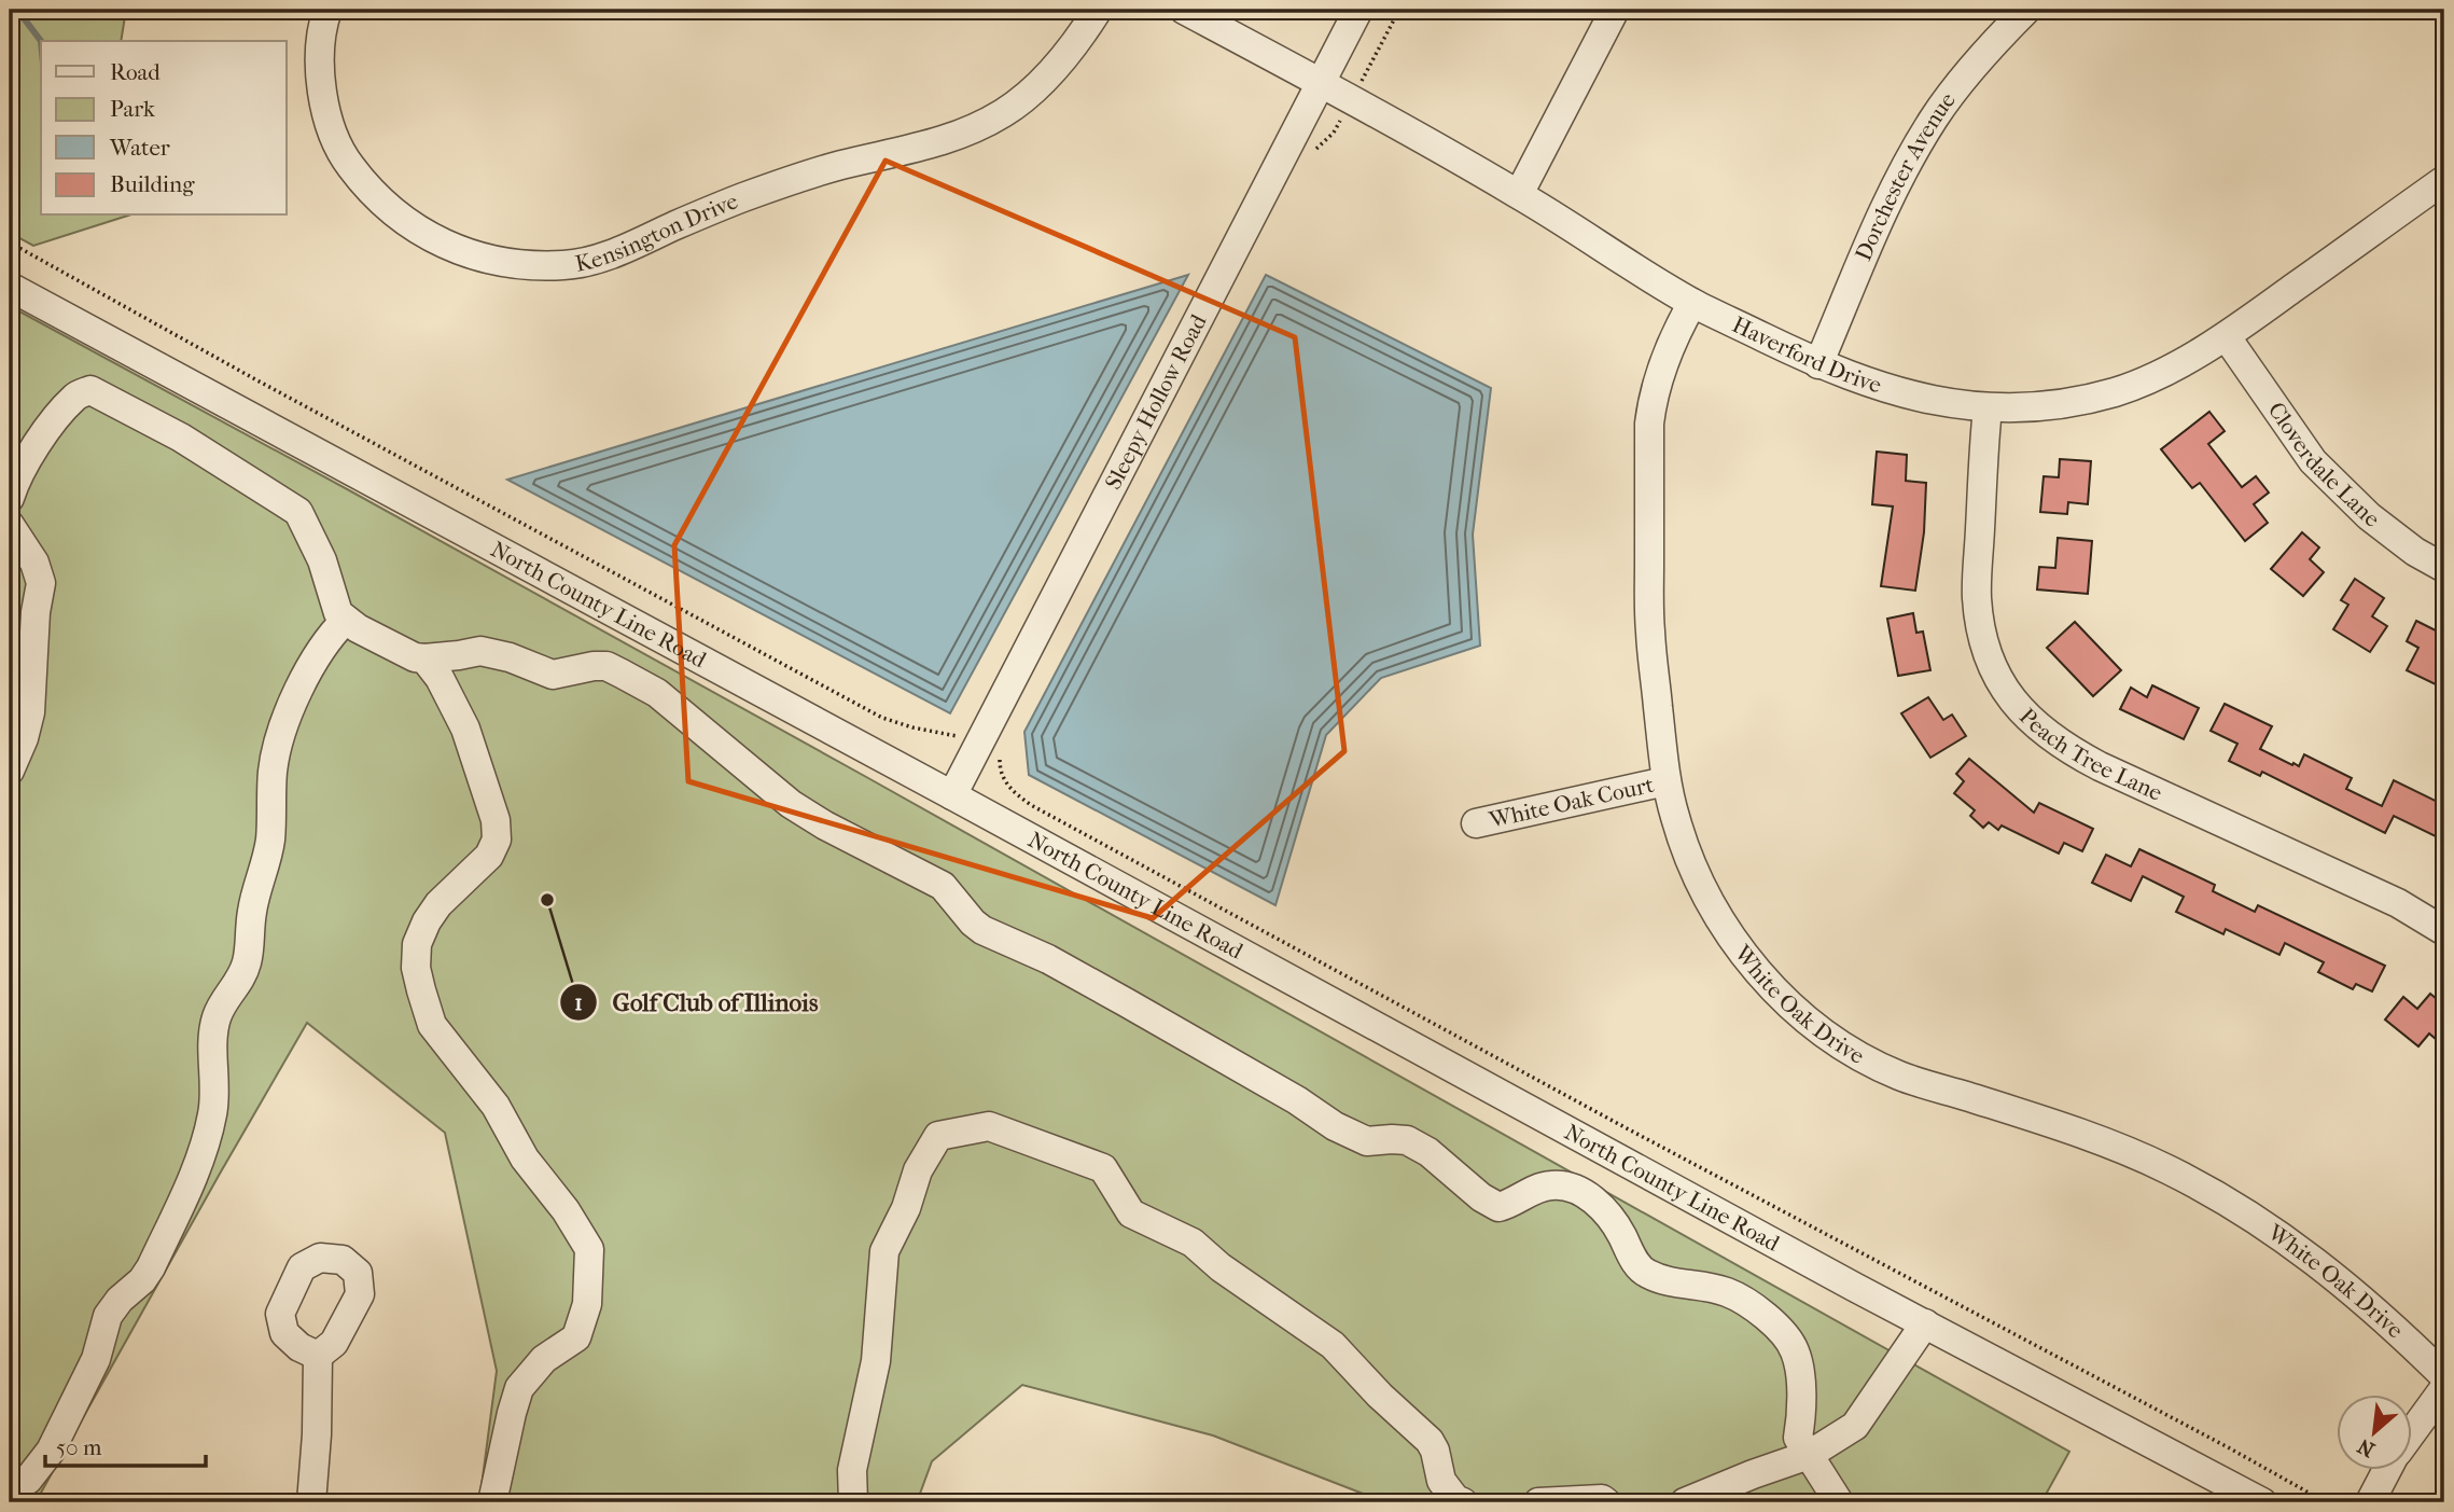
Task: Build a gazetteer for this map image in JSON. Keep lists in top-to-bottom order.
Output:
{
  "streets": {
    "street": [
      "Dorchester Avenue",
      "Kensington Drive",
      "Haverford Drive",
      "Sleepy Hollow Road",
      "Cloverdale Lane",
      "North County Line Road",
      "Peach Tree Lane",
      "White Oak Court",
      "White Oak Drive"
    ]
  },
  "crossings": [
    ["Dorchester Avenue", "Haverford Drive"],
    ["Haverford Drive", "Sleepy Hollow Road"],
    ["Haverford Drive", "Cloverdale Lane"],
    ["Haverford Drive", "Peach Tree Lane"],
    ["Haverford Drive", "White Oak Drive"],
    ["Sleepy Hollow Road", "North County Line Road"],
    ["White Oak Court", "White Oak Drive"]
  ],
  "places": ["Golf Club of Illinois"],
  "legend": [
    "Road",
    "Park",
    "Water",
    "Building"
  ],
  "scale_bar": "50 m",
  "north": "bottom left"
}
